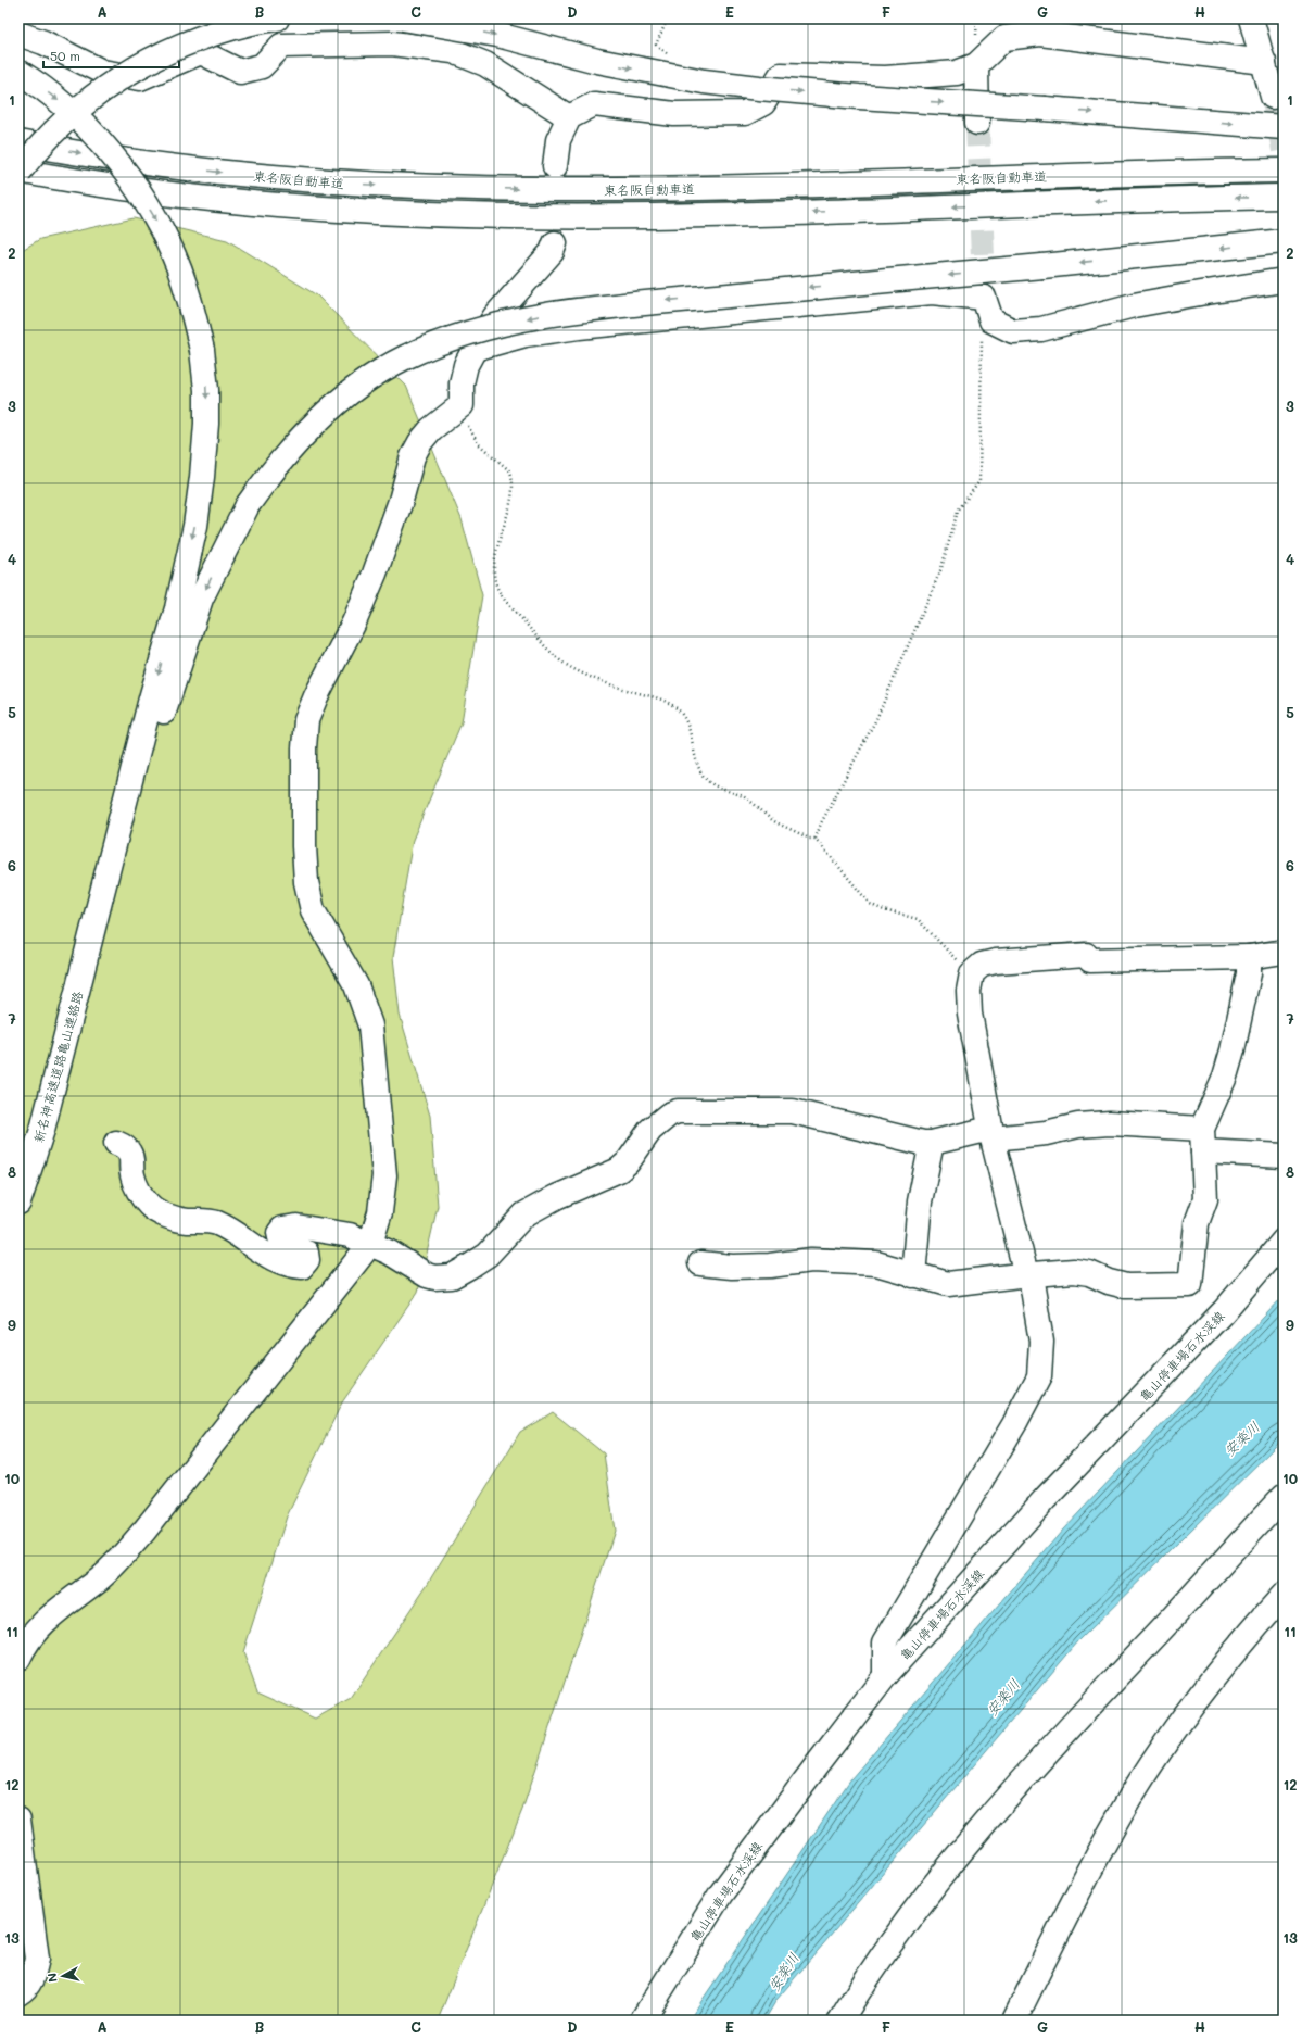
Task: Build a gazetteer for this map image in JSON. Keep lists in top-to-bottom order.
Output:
{
  "streets": {
    "main road": ["東名阪自動車道", "新名神高速道路亀山連絡路", "亀山停車場石水渓線"]
  },
  "water": ["安楽川"],
  "scale_bar": "50 m",
  "north": "left",
  "grid": {
    "columns": [
      "A",
      "B",
      "C",
      "D",
      "E",
      "F",
      "G",
      "H"
    ],
    "rows": [
      "1",
      "2",
      "3",
      "4",
      "5",
      "6",
      "7",
      "8",
      "9",
      "10",
      "11",
      "12",
      "13"
    ]
  }
}
